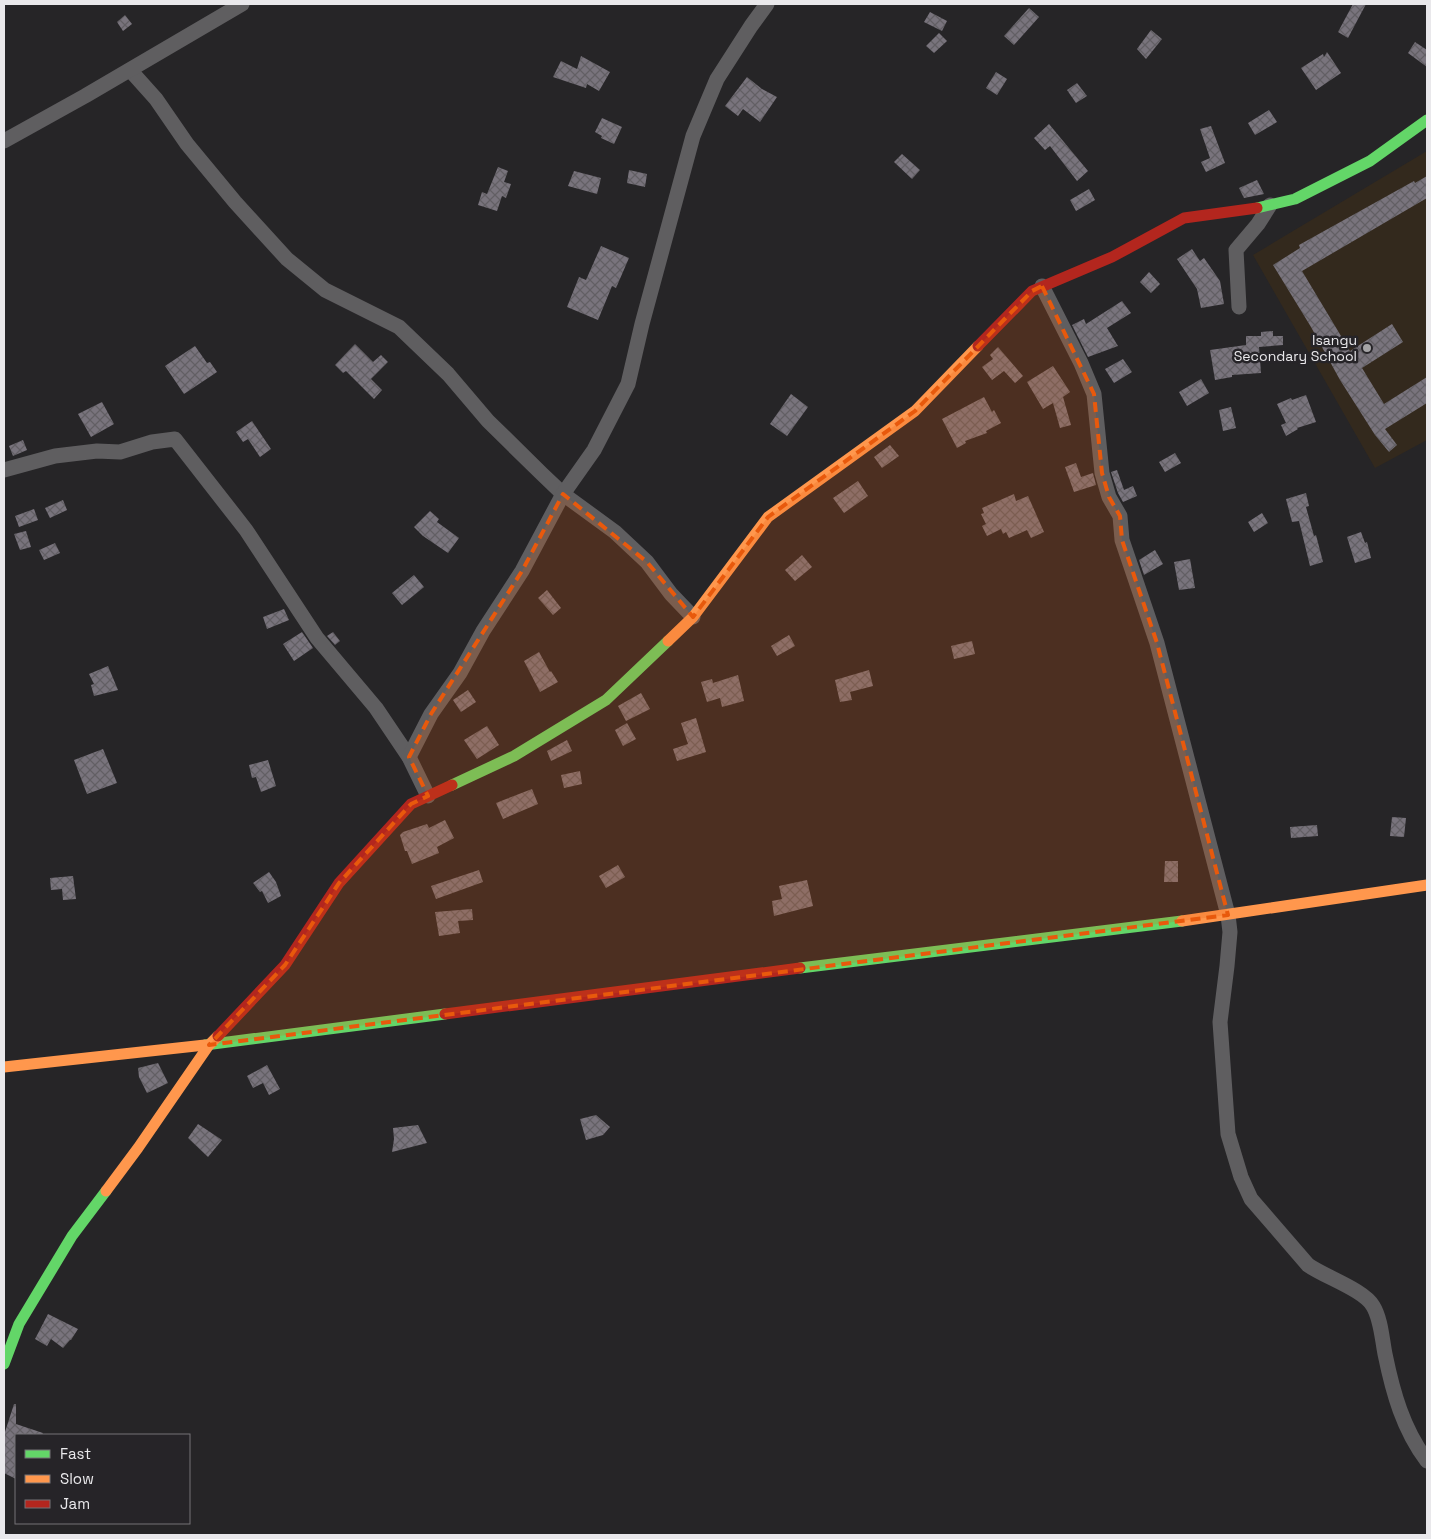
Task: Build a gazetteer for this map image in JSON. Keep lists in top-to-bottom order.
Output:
{
  "places": ["Isangu Secondary School"],
  "legend": ["Fast", "Slow", "Jam"]
}
